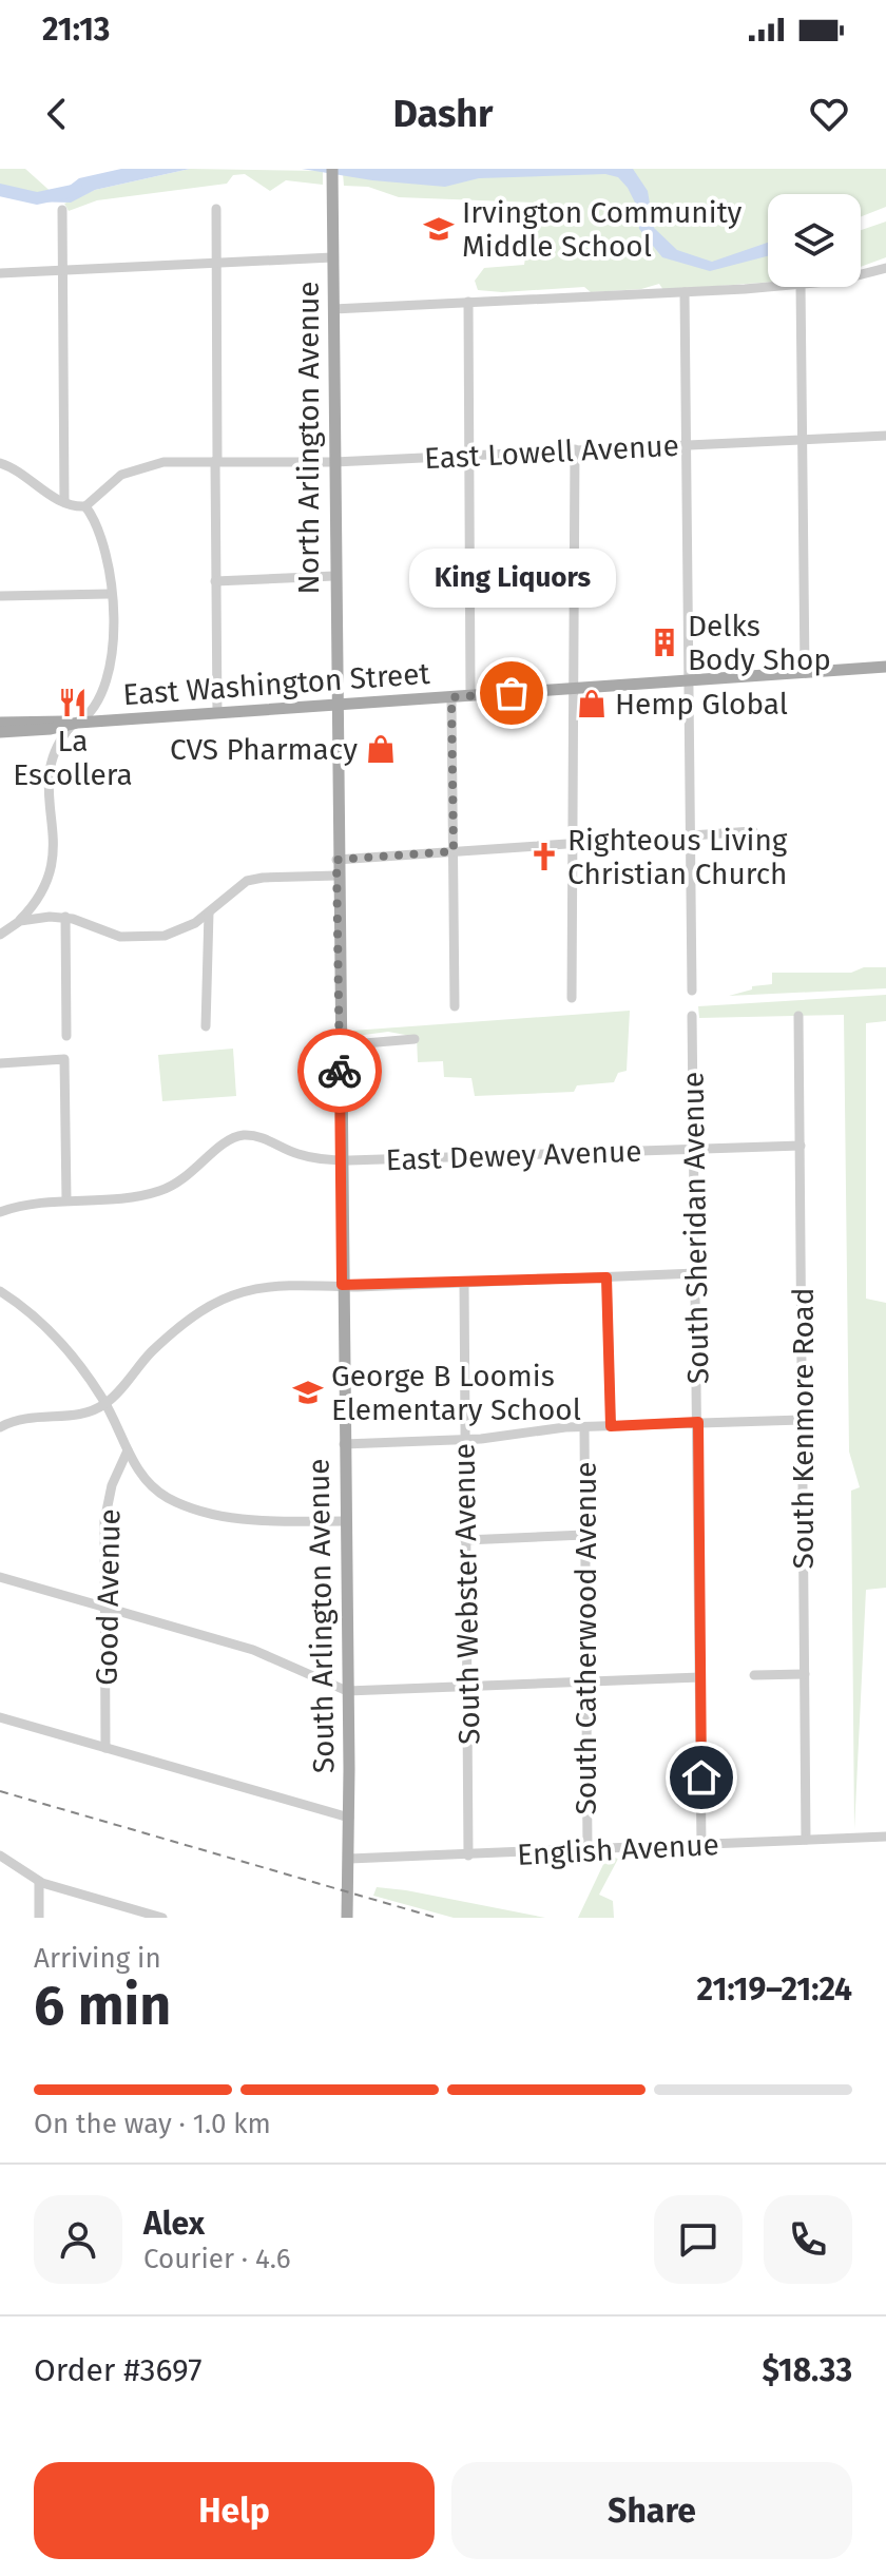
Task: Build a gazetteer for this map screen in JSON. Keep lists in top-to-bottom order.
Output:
{
  "streets": {
    "main road": ["North Arlington Avenue", "East Washington Street", "South Arlington Avenue"],
    "street": [
      "East Lowell Avenue",
      "East Dewey Avenue",
      "South Sheridan Avenue",
      "South Kenmore Road",
      "South Webster Avenue",
      "Good Avenue",
      "South Catherwood Avenue",
      "English Avenue"
    ]
  },
  "crossings": [
    ["North Arlington Avenue", "East Lowell Avenue"],
    ["North Arlington Avenue", "East Washington Street"],
    ["North Arlington Avenue", "South Arlington Avenue"],
    ["East Washington Street", "South Arlington Avenue"],
    ["East Dewey Avenue", "South Sheridan Avenue"],
    ["East Dewey Avenue", "South Kenmore Road"],
    ["East Dewey Avenue", "South Arlington Avenue"],
    ["South Sheridan Avenue", "English Avenue"],
    ["South Kenmore Road", "English Avenue"],
    ["South Webster Avenue", "English Avenue"],
    ["South Arlington Avenue", "English Avenue"],
    ["South Catherwood Avenue", "English Avenue"]
  ],
  "places": {
    "school or university": ["Irvington Community Middle School", "George B Loomis Elementary School"],
    "building": ["Delks Body Shop"],
    "other": ["King Liquors"],
    "restaurant": ["La Escollera"],
    "shop": ["Hemp Global", "CVS Pharmacy"],
    "church": ["Righteous Living Christian Church"]
  },
  "page": {
    "status": "21:13",
    "header": "Dashr",
    "bubble": "King Liquors",
    "heading": ["6 min", "Arriving in", "21:19–21:24"],
    "panel": [
      "Alex",
      "Courier · 4.6",
      "Order #3697",
      "$18.33"
    ],
    "bar": "On the way · 1.0 km",
    "buttons": ["Help", "Share"]
  }
}
